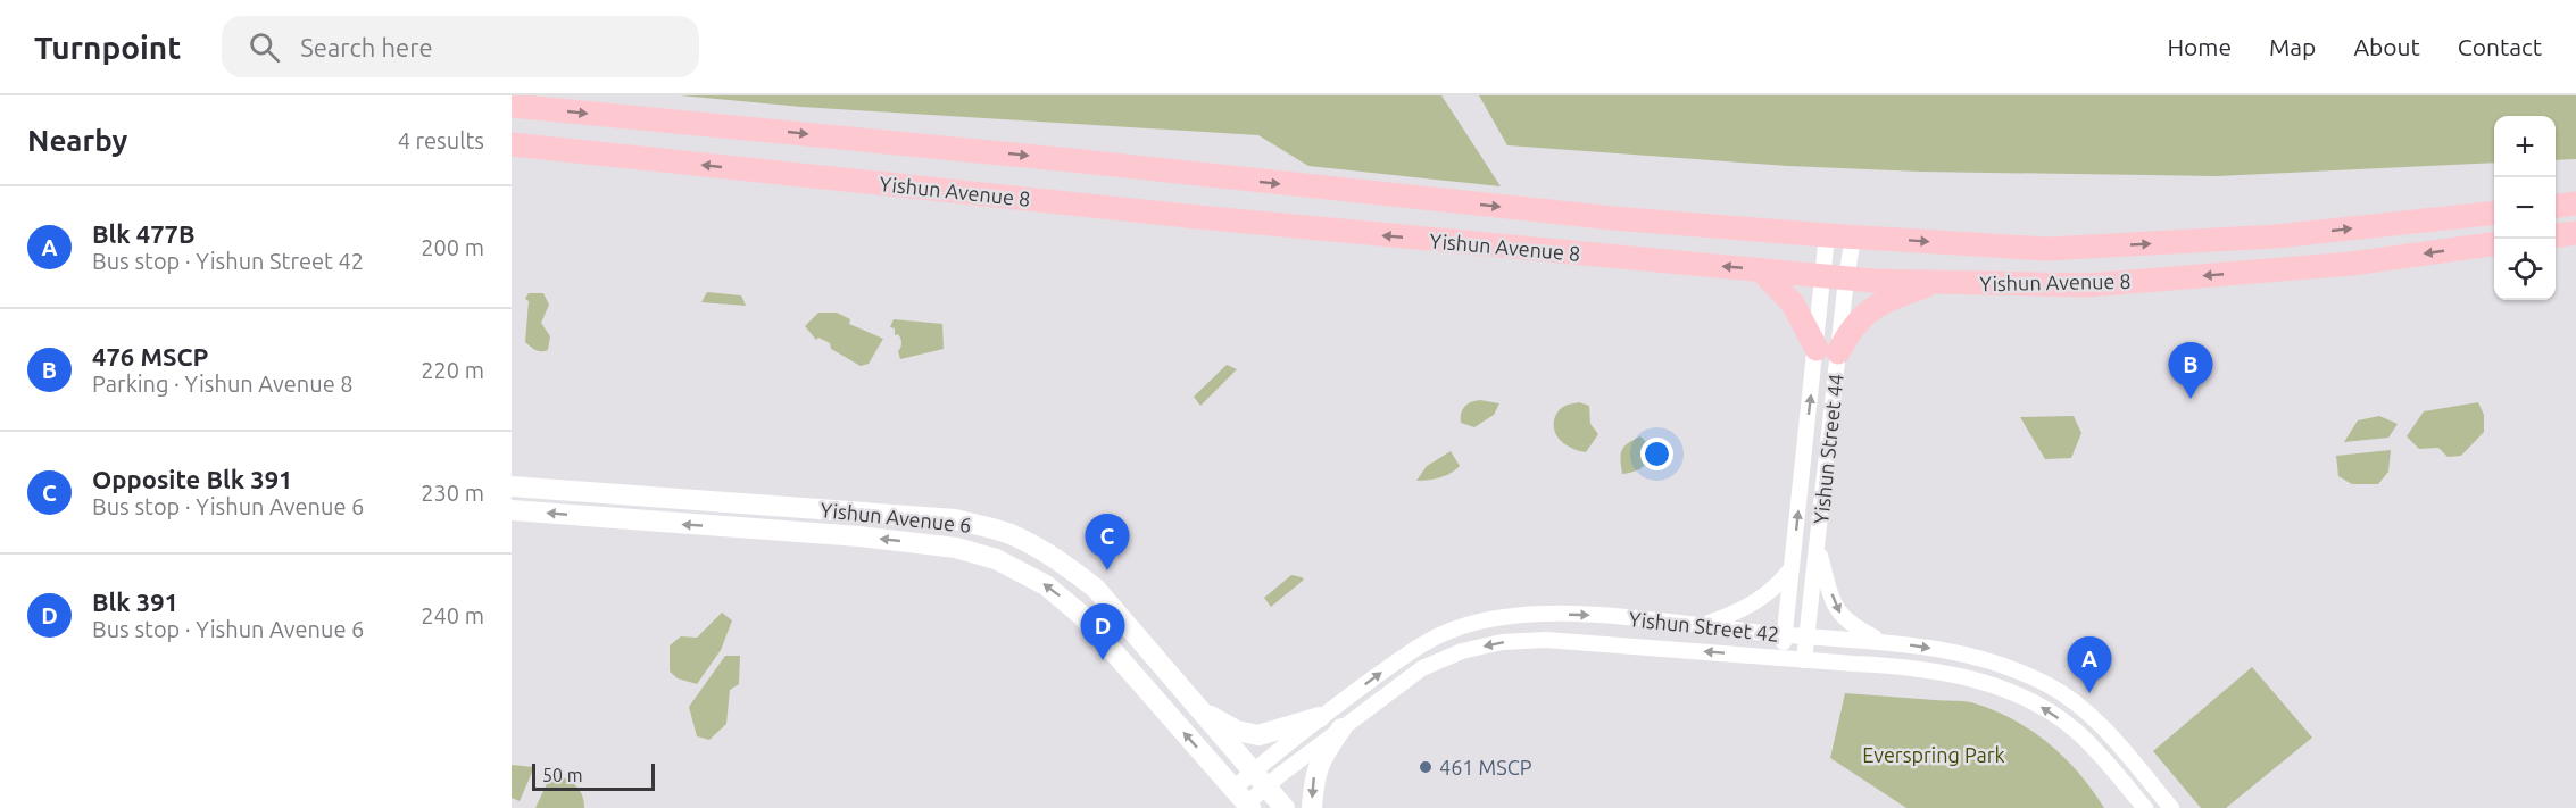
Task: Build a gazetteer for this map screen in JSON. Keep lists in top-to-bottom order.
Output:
{
  "streets": {
    "main road": ["Yishun Avenue 8", "Yishun Avenue 6"],
    "street": ["Yishun Street 44", "Yishun Street 42"]
  },
  "crossings": [
    ["Yishun Avenue 8", "Yishun Street 44"],
    ["Yishun Street 44", "Yishun Street 42"],
    ["Yishun Avenue 6", "Yishun Street 42"]
  ],
  "parks": ["Everspring Park"],
  "places": ["461 MSCP"],
  "scale_bar": "50 m",
  "page": {
    "header": "Turnpoint",
    "search": "Search here",
    "nav": [
      "Home",
      "Map",
      "About",
      "Contact"
    ],
    "heading": ["Nearby", "4 results"],
    "map_buttons": ["+", "−"],
    "list": [
      {
        "mark": "A",
        "name": "Blk 477B",
        "note": "Bus stop · Yishun Street 42",
        "value": "200 m"
      },
      {
        "mark": "B",
        "name": "476 MSCP",
        "note": "Parking · Yishun Avenue 8",
        "value": "220 m"
      },
      {
        "mark": "C",
        "name": "Opposite Blk 391",
        "note": "Bus stop · Yishun Avenue 6",
        "value": "230 m"
      },
      {
        "mark": "D",
        "name": "Blk 391",
        "note": "Bus stop · Yishun Avenue 6",
        "value": "240 m"
      }
    ],
    "pins": [
      "B",
      "C",
      "D",
      "A"
    ],
    "scale": "50 m"
  }
}
